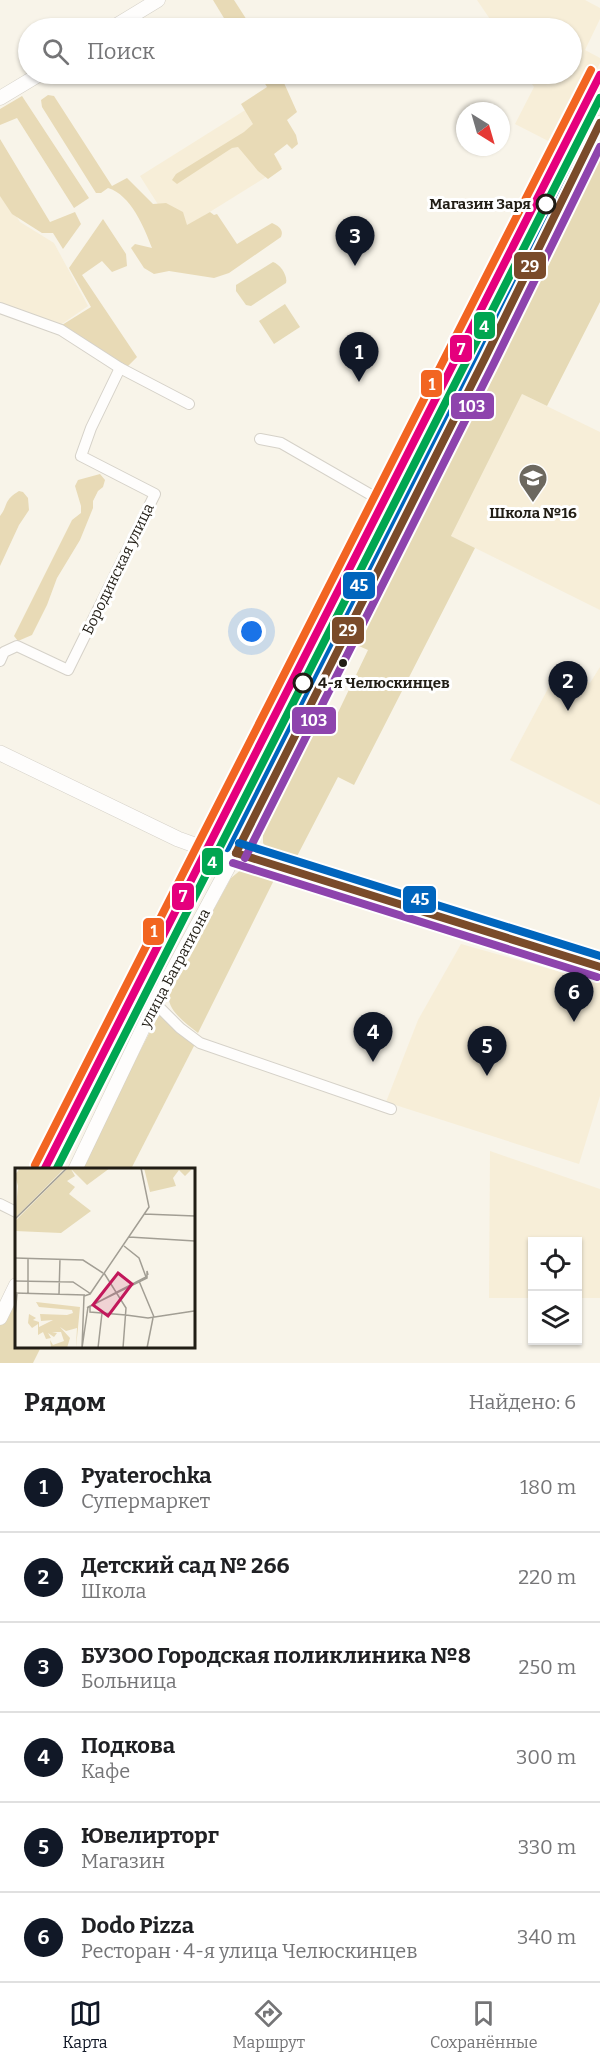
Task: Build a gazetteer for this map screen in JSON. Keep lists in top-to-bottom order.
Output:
{
  "streets": {
    "main road": ["улица Багратиона"],
    "street": ["Бородинская улица"]
  },
  "places": {
    "other": ["Магазин Заря", "4-я Челюскинцев"],
    "school or university": ["Школа №16"]
  },
  "lines": [
    "transit line 1",
    "transit line 7",
    "transit line 4",
    "transit line 45",
    "transit line 29",
    "transit line 103"
  ],
  "north": "bottom right",
  "page": {
    "search": "Поиск",
    "pins": [
      "3",
      "1",
      "2",
      "6",
      "4",
      "5"
    ],
    "heading": ["Рядом", "Найдено: 6"],
    "list": [
      {
        "mark": "1",
        "name": "Pyaterochka",
        "note": "Супермаркет",
        "value": "180 m"
      },
      {
        "mark": "2",
        "name": "Детский сад № 266",
        "note": "Школа",
        "value": "220 m"
      },
      {
        "mark": "3",
        "name": "БУЗОО Городская поликлиника №8",
        "note": "Больница",
        "value": "250 m"
      },
      {
        "mark": "4",
        "name": "Подкова",
        "note": "Кафе",
        "value": "300 m"
      },
      {
        "mark": "5",
        "name": "Ювелирторг",
        "note": "Магазин",
        "value": "330 m"
      },
      {
        "mark": "6",
        "name": "Dodo Pizza",
        "note": "Ресторан · 4-я улица Челюскинцев",
        "value": "340 m"
      }
    ],
    "nav": ["Карта", "Маршрут", "Сохранённые"]
  }
}
